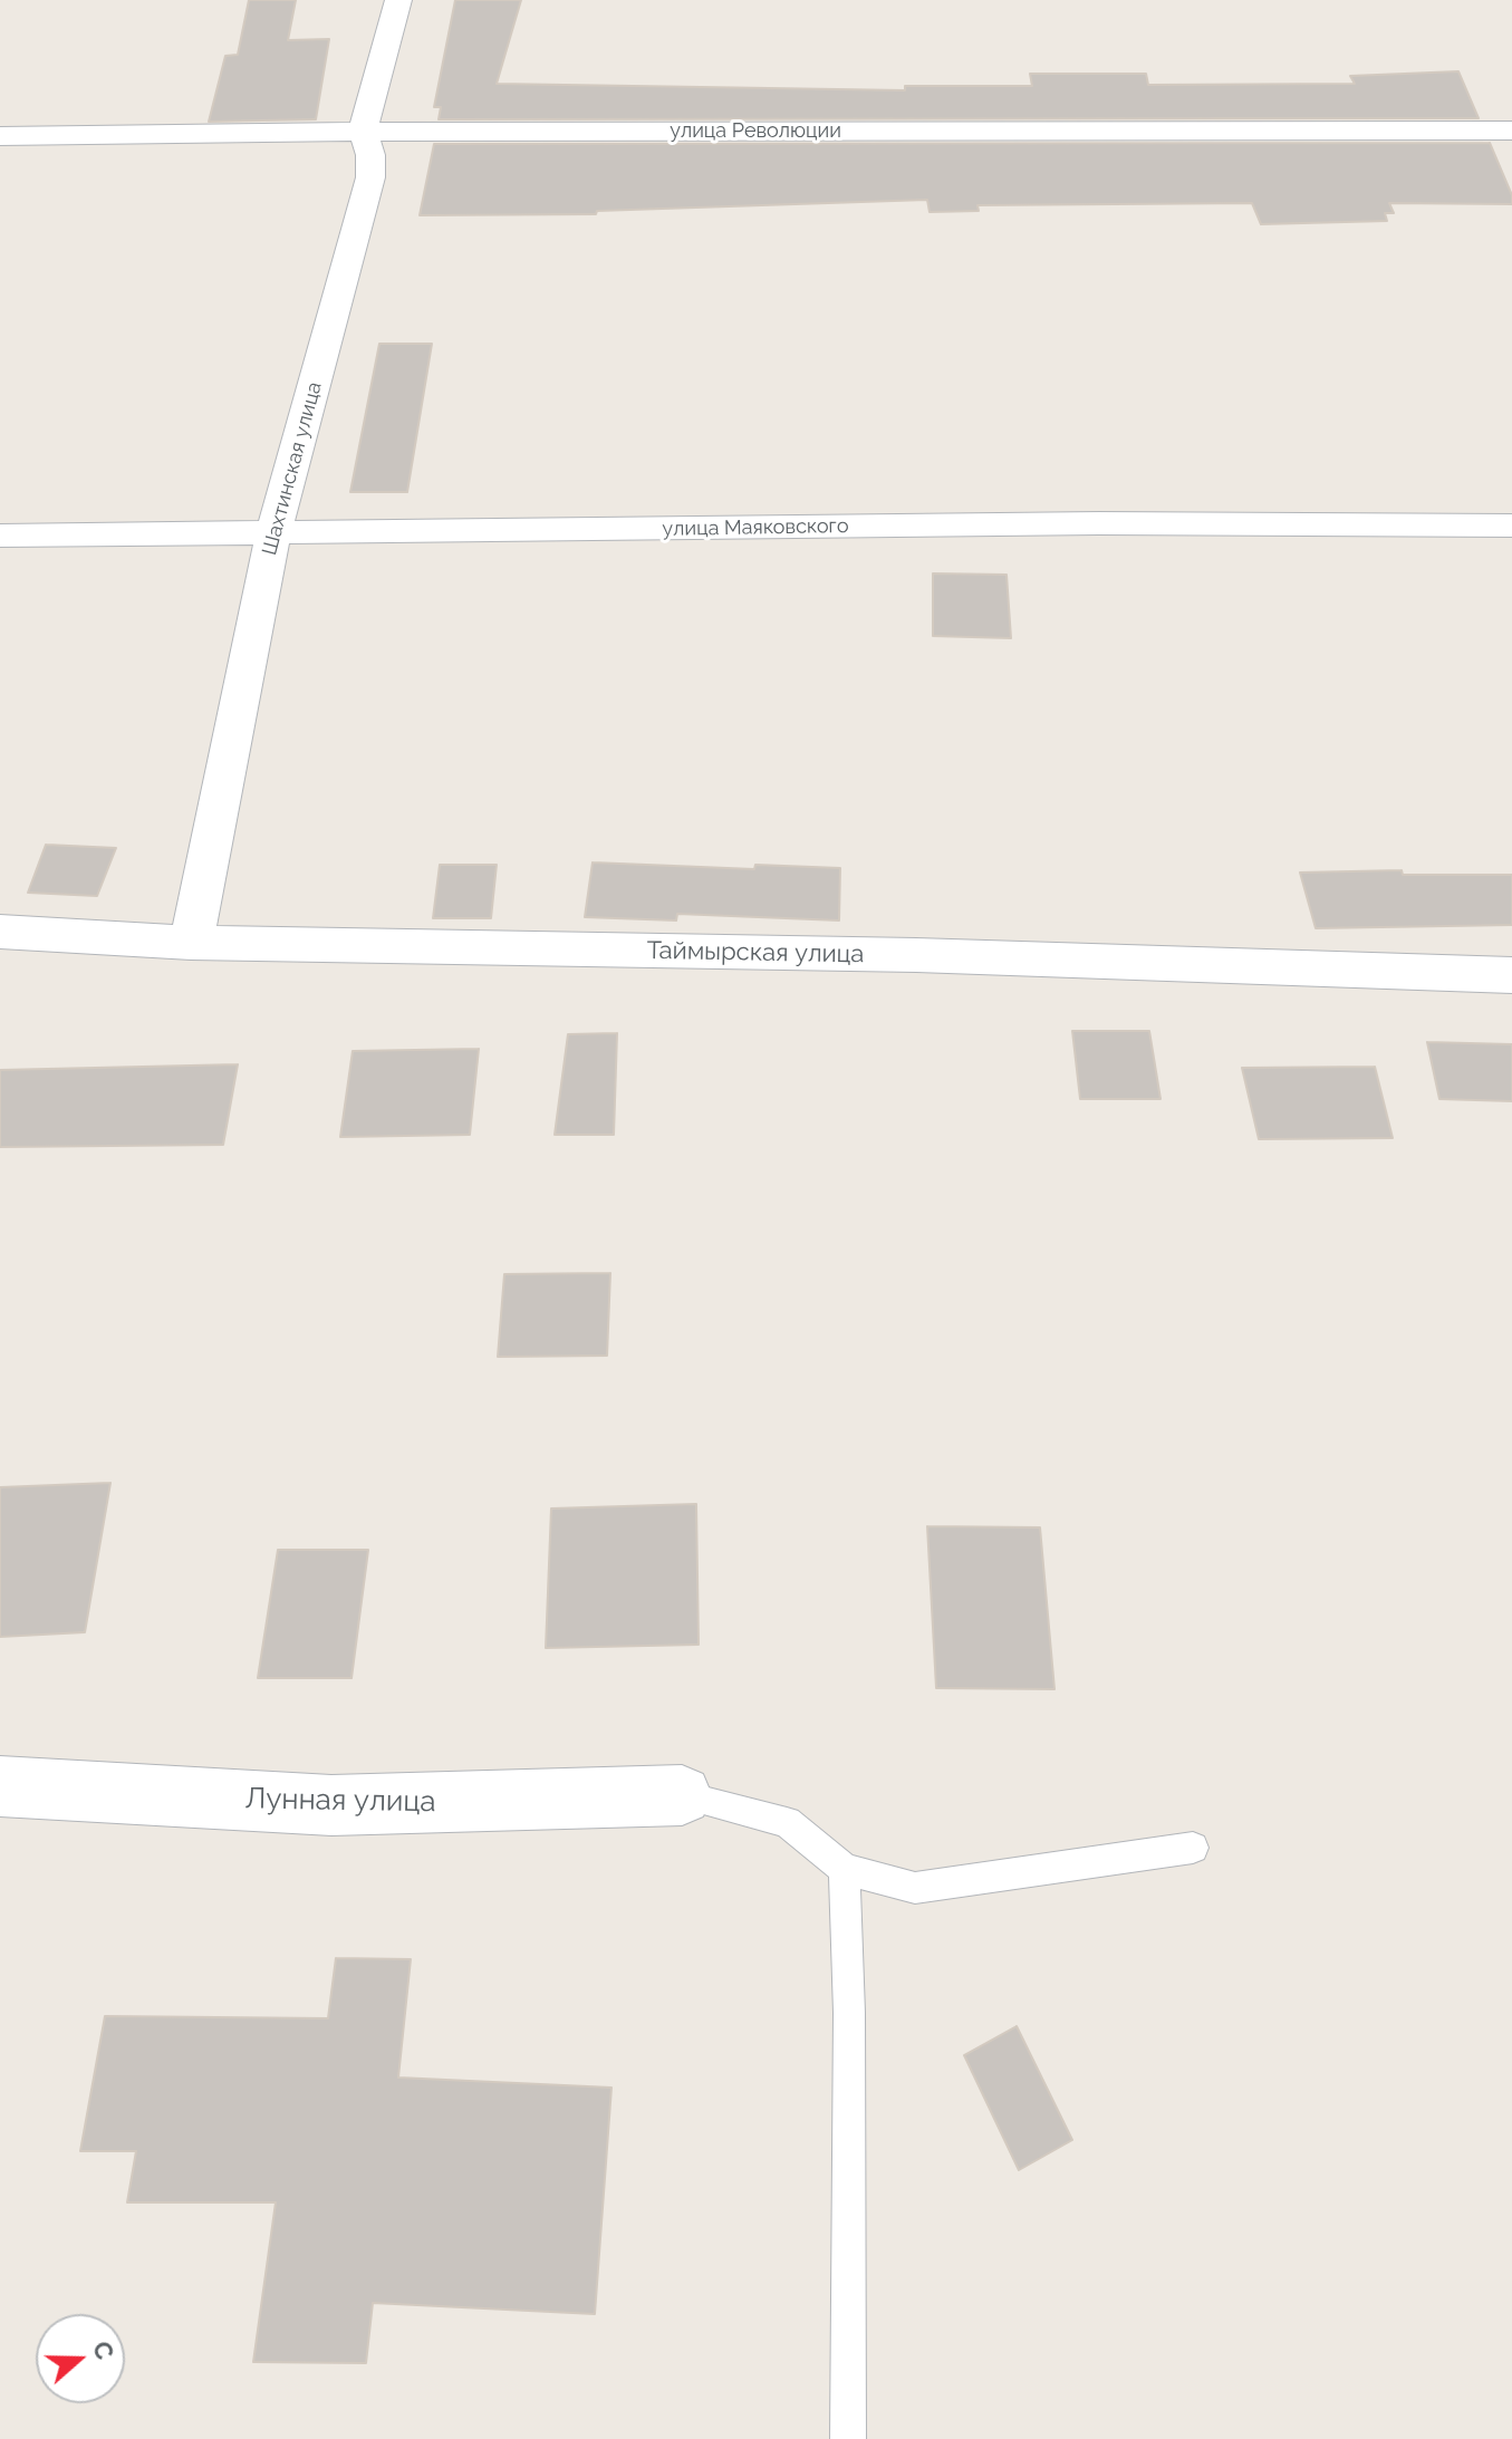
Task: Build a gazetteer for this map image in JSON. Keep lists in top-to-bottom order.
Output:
{
  "streets": {
    "street": [
      "улица Революции",
      "Шахтинская улица",
      "улица Маяковского",
      "Таймырская улица",
      "Лунная улица"
    ]
  },
  "crossings": [
    ["улица Революции", "Шахтинская улица"],
    ["Шахтинская улица", "улица Маяковского"],
    ["Шахтинская улица", "Таймырская улица"]
  ],
  "north": "right"
}
